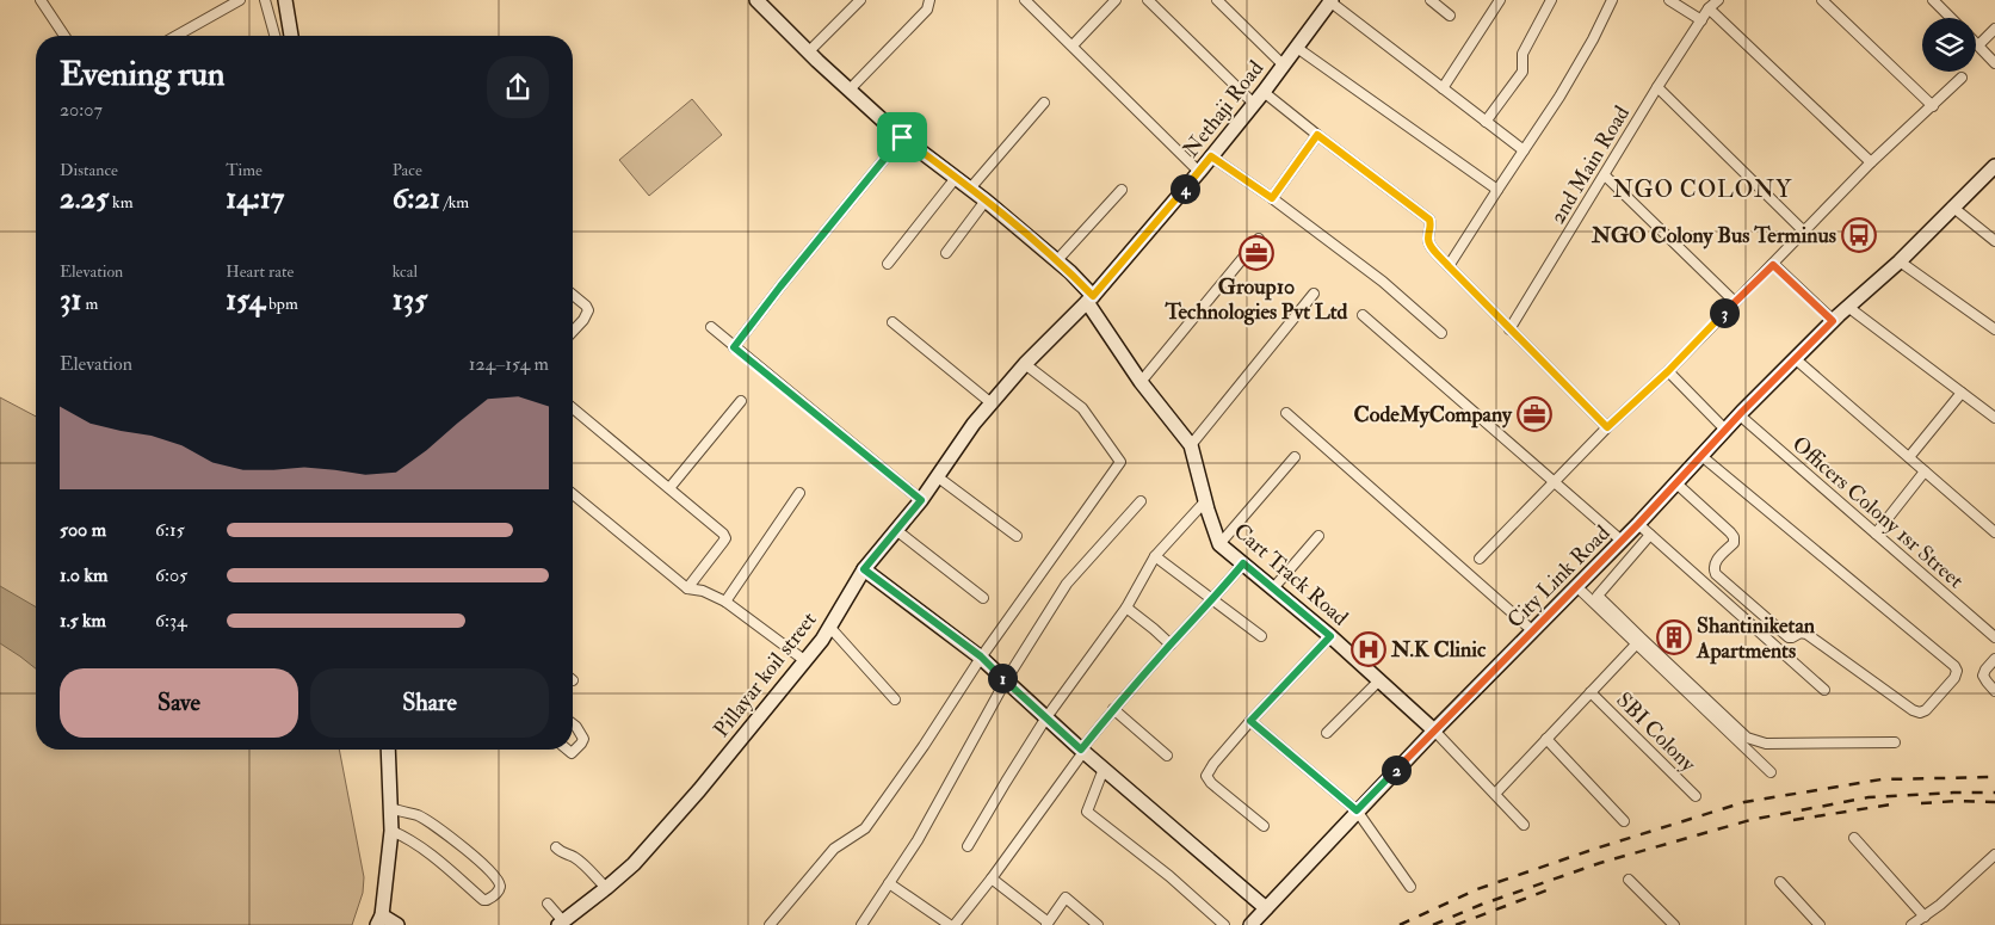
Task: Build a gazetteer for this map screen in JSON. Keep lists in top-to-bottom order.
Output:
{
  "streets": {
    "street": [
      "Nethaji Road",
      "2nd Main Road",
      "Officers Colony 1sr Street",
      "Cart Track Road",
      "City Link Road",
      "Pillayar koil street",
      "SBI Colony"
    ]
  },
  "crossings": [
    ["Nethaji Road", "Cart Track Road"],
    ["Nethaji Road", "Pillayar koil street"],
    ["Officers Colony 1sr Street", "City Link Road"],
    ["Cart Track Road", "City Link Road"]
  ],
  "districts": ["NGO COLONY"],
  "places": {
    "bus stop": ["NGO Colony Bus Terminus"],
    "office": ["Group10 Technologies Pvt Ltd", "CodeMyCompany"],
    "building": ["Shantiniketan Apartments"],
    "hospital": ["N.K Clinic"]
  },
  "page": {
    "heading": ["Evening run", "20:07"],
    "stats": [
      ["Distance", "2.25 km"],
      ["Time", "14:17"],
      ["Pace", "6:21 /km"],
      ["Elevation", "31 m"],
      ["Heart rate", "154 bpm"],
      ["kcal", "135"]
    ],
    "pins": [
      "4",
      "3",
      "1",
      "2"
    ],
    "chart": ["Elevation", "124–154 m"],
    "list": [
      {
        "name": "500 m",
        "note": "6:15"
      },
      {
        "name": "1.0 km",
        "note": "6:05"
      },
      {
        "name": "1.5 km",
        "note": "6:34"
      }
    ],
    "buttons": ["Save", "Share"]
  }
}
